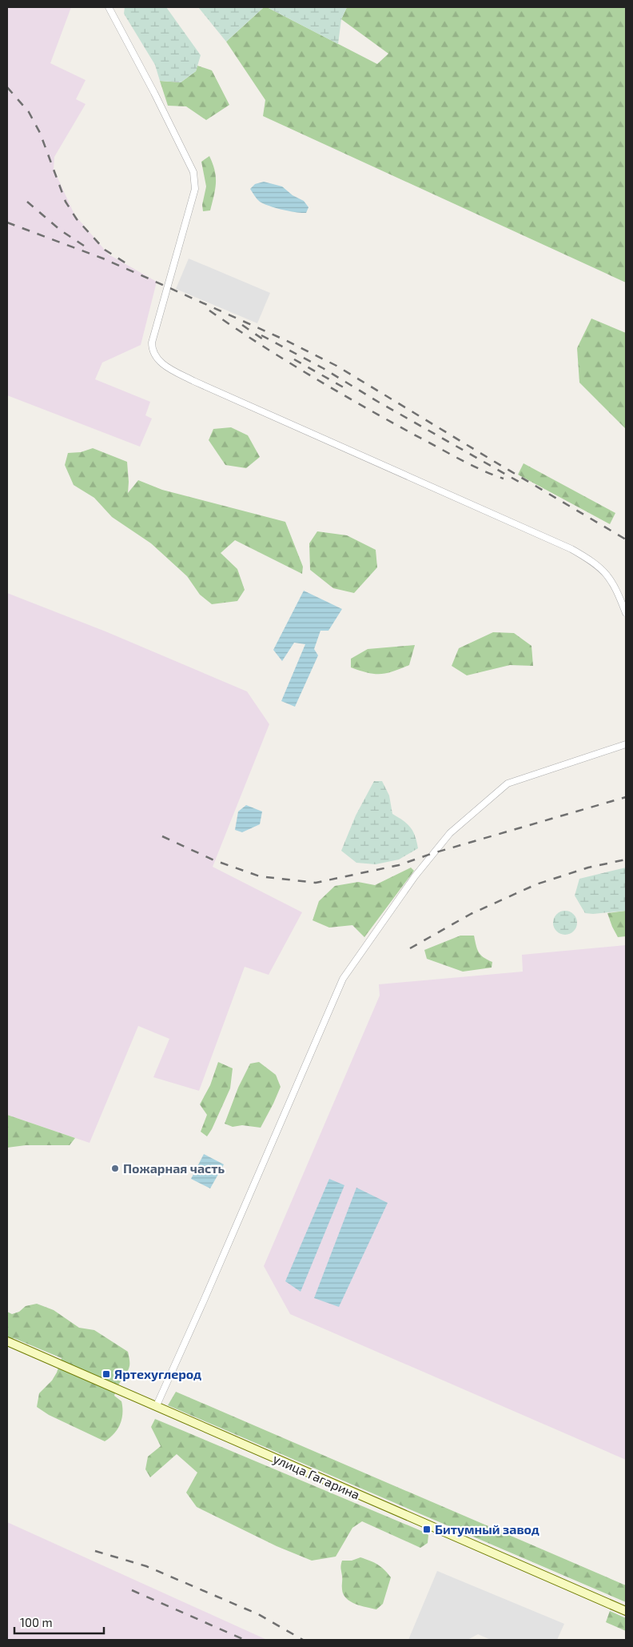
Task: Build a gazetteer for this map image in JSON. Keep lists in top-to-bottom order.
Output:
{
  "streets": {
    "main road": ["улица Гагарина"]
  },
  "places": {
    "other": ["Пожарная часть"],
    "transit": ["Яртехуглерод", "Битумный завод"]
  },
  "scale_bar": "100 m"
}
